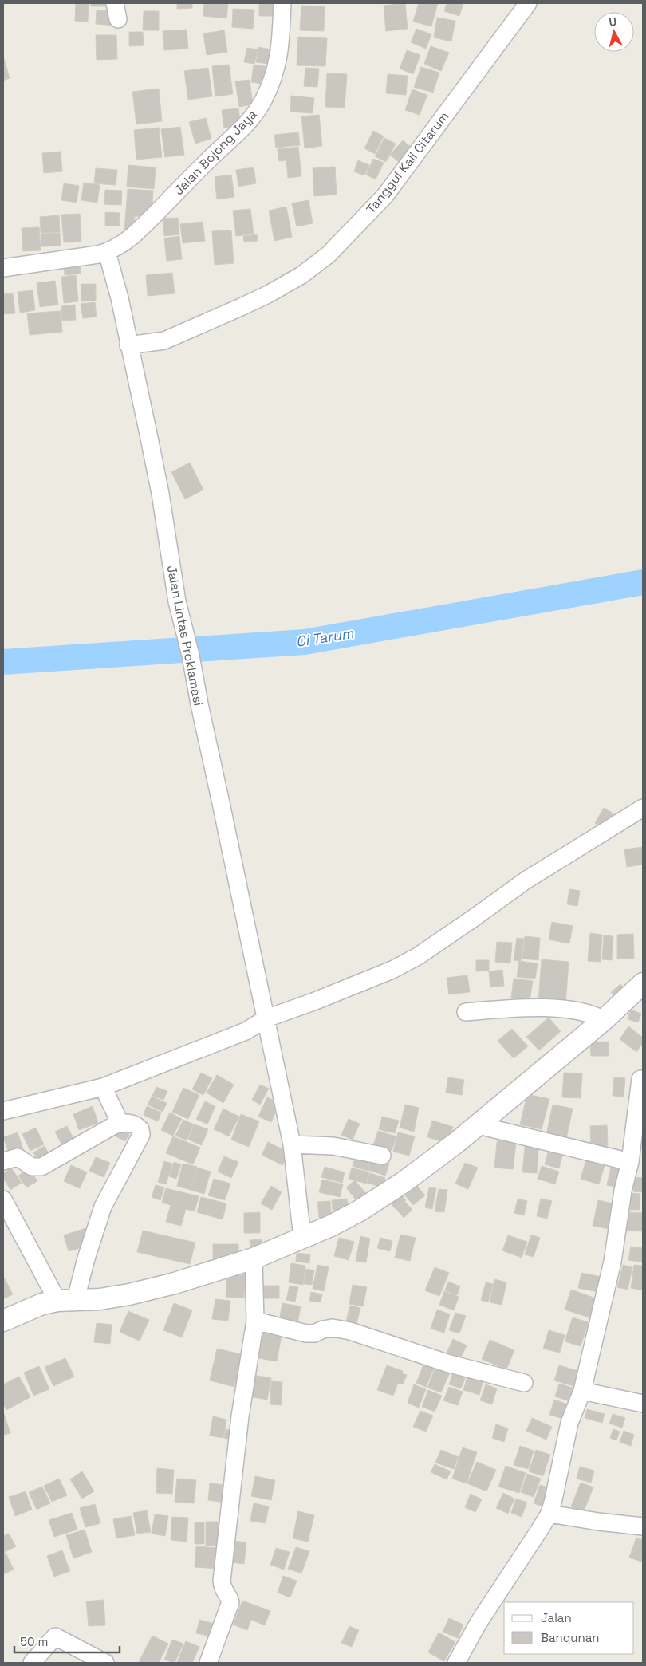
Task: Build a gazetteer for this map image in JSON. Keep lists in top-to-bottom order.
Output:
{
  "streets": {
    "street": ["Jalan Bojong Jaya", "Tanggul Kali Citarum", "Jalan Lintas Proklamasi"]
  },
  "crossings": [
    ["Jalan Bojong Jaya", "Jalan Lintas Proklamasi"],
    ["Tanggul Kali Citarum", "Jalan Lintas Proklamasi"]
  ],
  "water": ["Ci Tarum"],
  "legend": ["Jalan", "Bangunan"],
  "scale_bar": "50 m",
  "north": "top"
}
